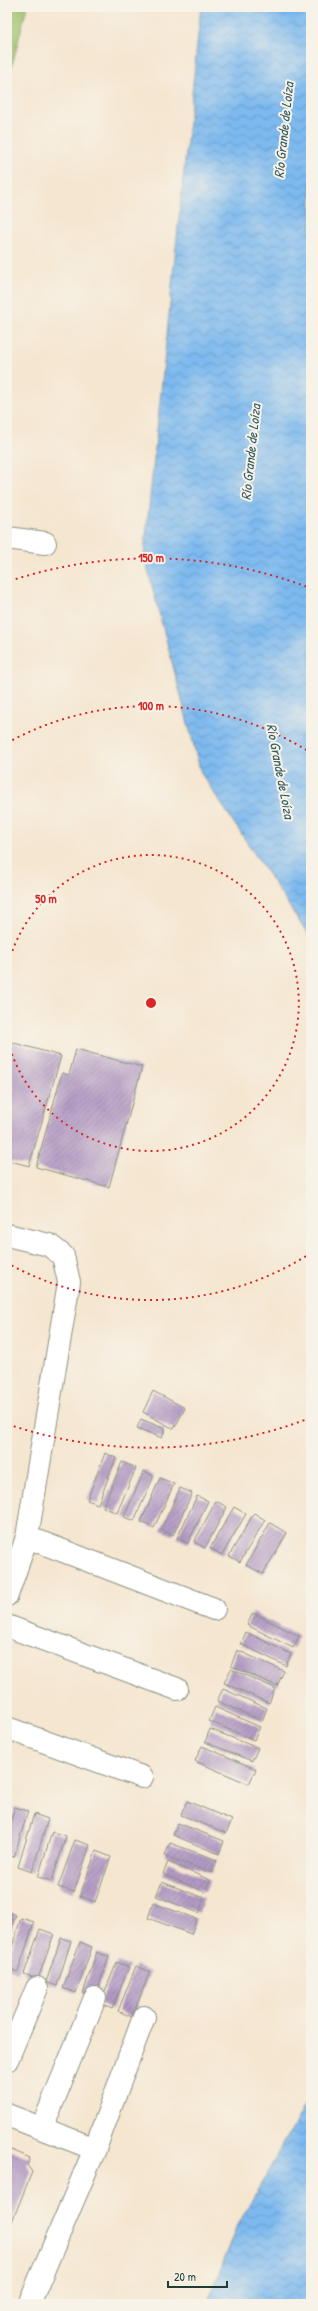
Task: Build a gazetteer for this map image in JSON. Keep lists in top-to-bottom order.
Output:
{
  "water": ["Río Grande de Loíza"],
  "scale_bar": "20 m",
  "rings": ["150 m", "100 m", "50 m"]
}
